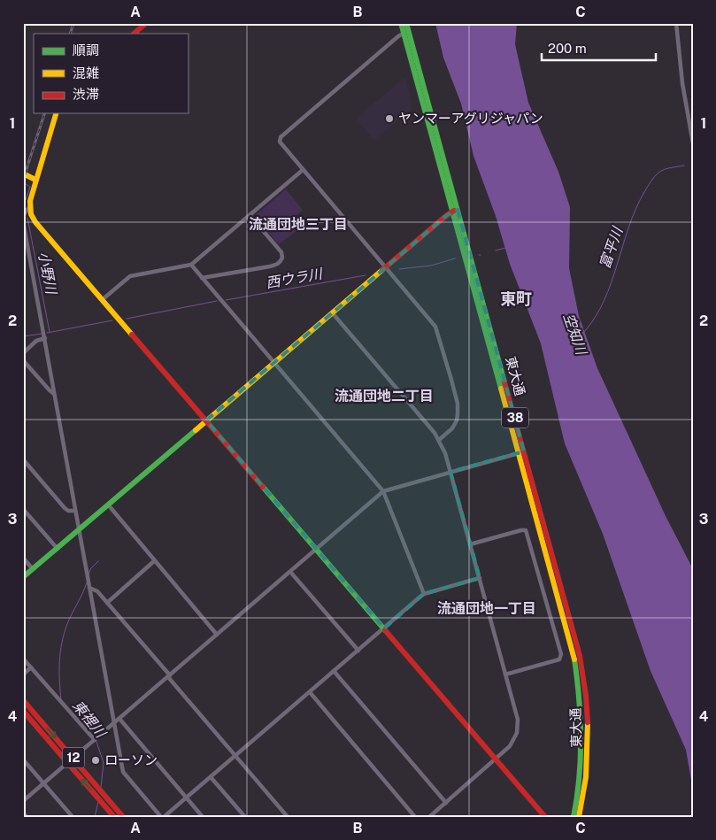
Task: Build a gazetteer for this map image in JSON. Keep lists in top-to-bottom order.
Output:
{
  "streets": {
    "main road": ["東大通", "38", "12"]
  },
  "districts": [
    "流通団地三丁目",
    "東町",
    "流通団地二丁目",
    "流通団地一丁目"
  ],
  "water": [
    "富平川",
    "小野川",
    "西ウラ川",
    "空知川",
    "東裡川"
  ],
  "places": ["ヤンマーアグリジャパン", "ローソン"],
  "legend": ["順調", "混雑", "渋滞"],
  "scale_bar": "200 m",
  "grid": {
    "columns": ["A", "B", "C"],
    "rows": [
      "1",
      "2",
      "3",
      "4"
    ]
  }
}
